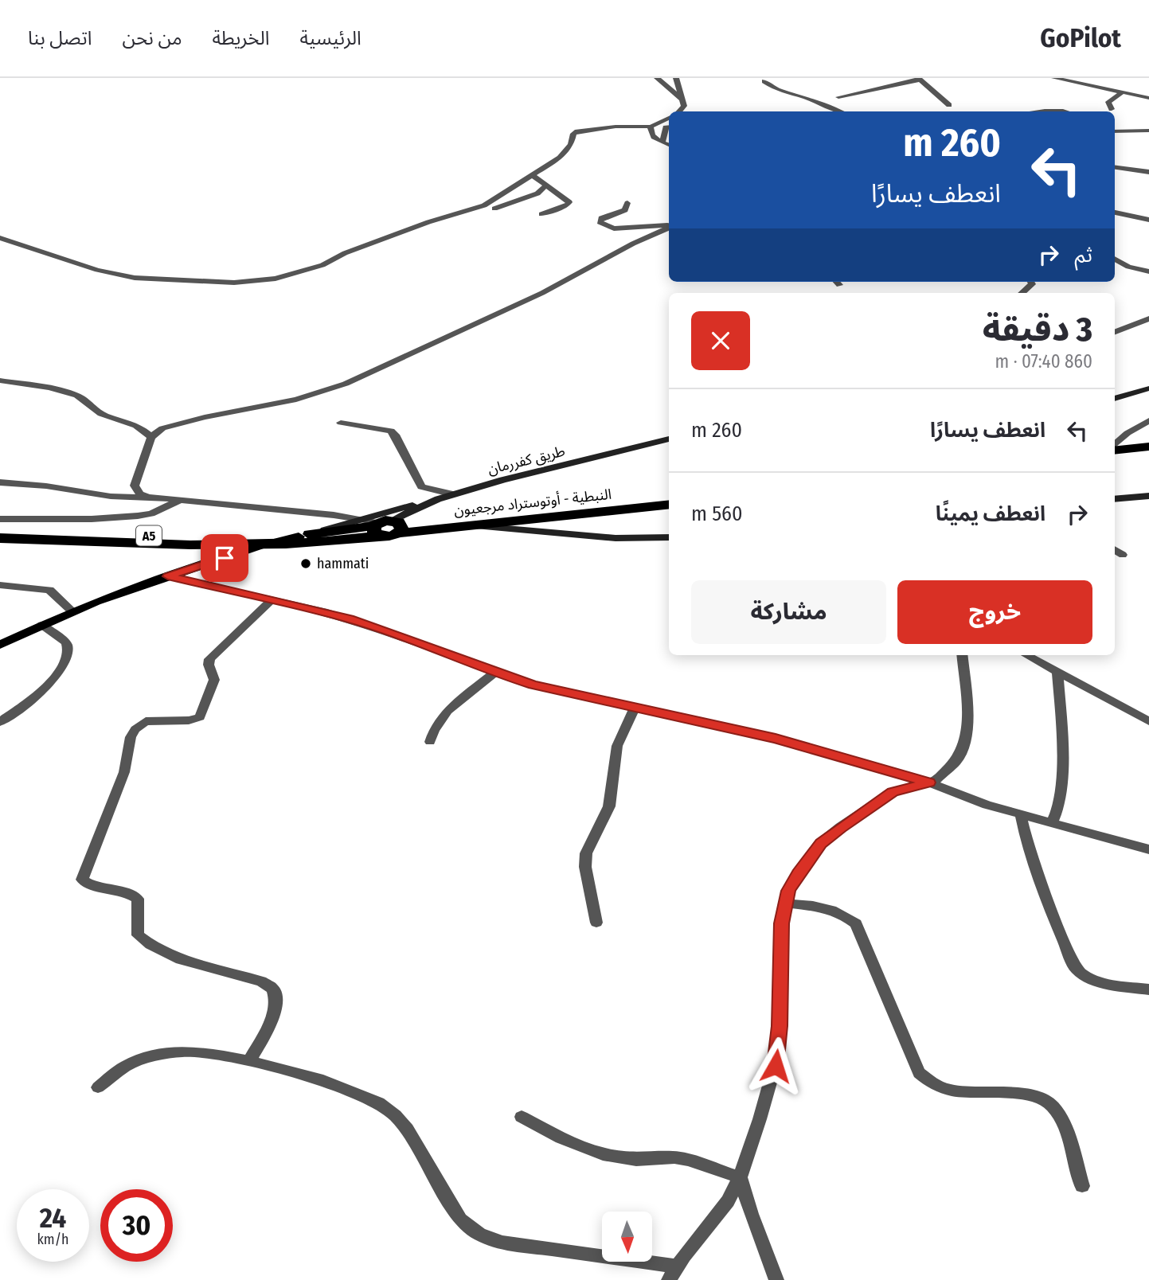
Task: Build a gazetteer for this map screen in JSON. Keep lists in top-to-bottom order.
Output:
{
  "streets": {
    "highway": ["النبطية - أوتوستراد مرجعيون", "A5"],
    "main road": ["طريق كفررمان"]
  },
  "crossings": [
    ["طريق كفررمان", "النبطية - أوتوستراد مرجعيون"]
  ],
  "places": ["hammati"],
  "north": "bottom",
  "page": {
    "header": "GoPilot",
    "nav": [
      "الرئيسية",
      "الخريطة",
      "من نحن",
      "اتصل بنا"
    ],
    "turn": ["260 m", "انعطف يسارًا"],
    "then": "ثم",
    "heading": ["3 دقيقة", "860 m · 07:40"],
    "list": [
      {
        "name": "انعطف يسارًا",
        "value": "260 m"
      },
      {
        "name": "انعطف يمينًا",
        "value": "560 m"
      }
    ],
    "buttons": ["خروج", "مشاركة"],
    "speed": "24 km/h",
    "limit": "30"
  }
}
